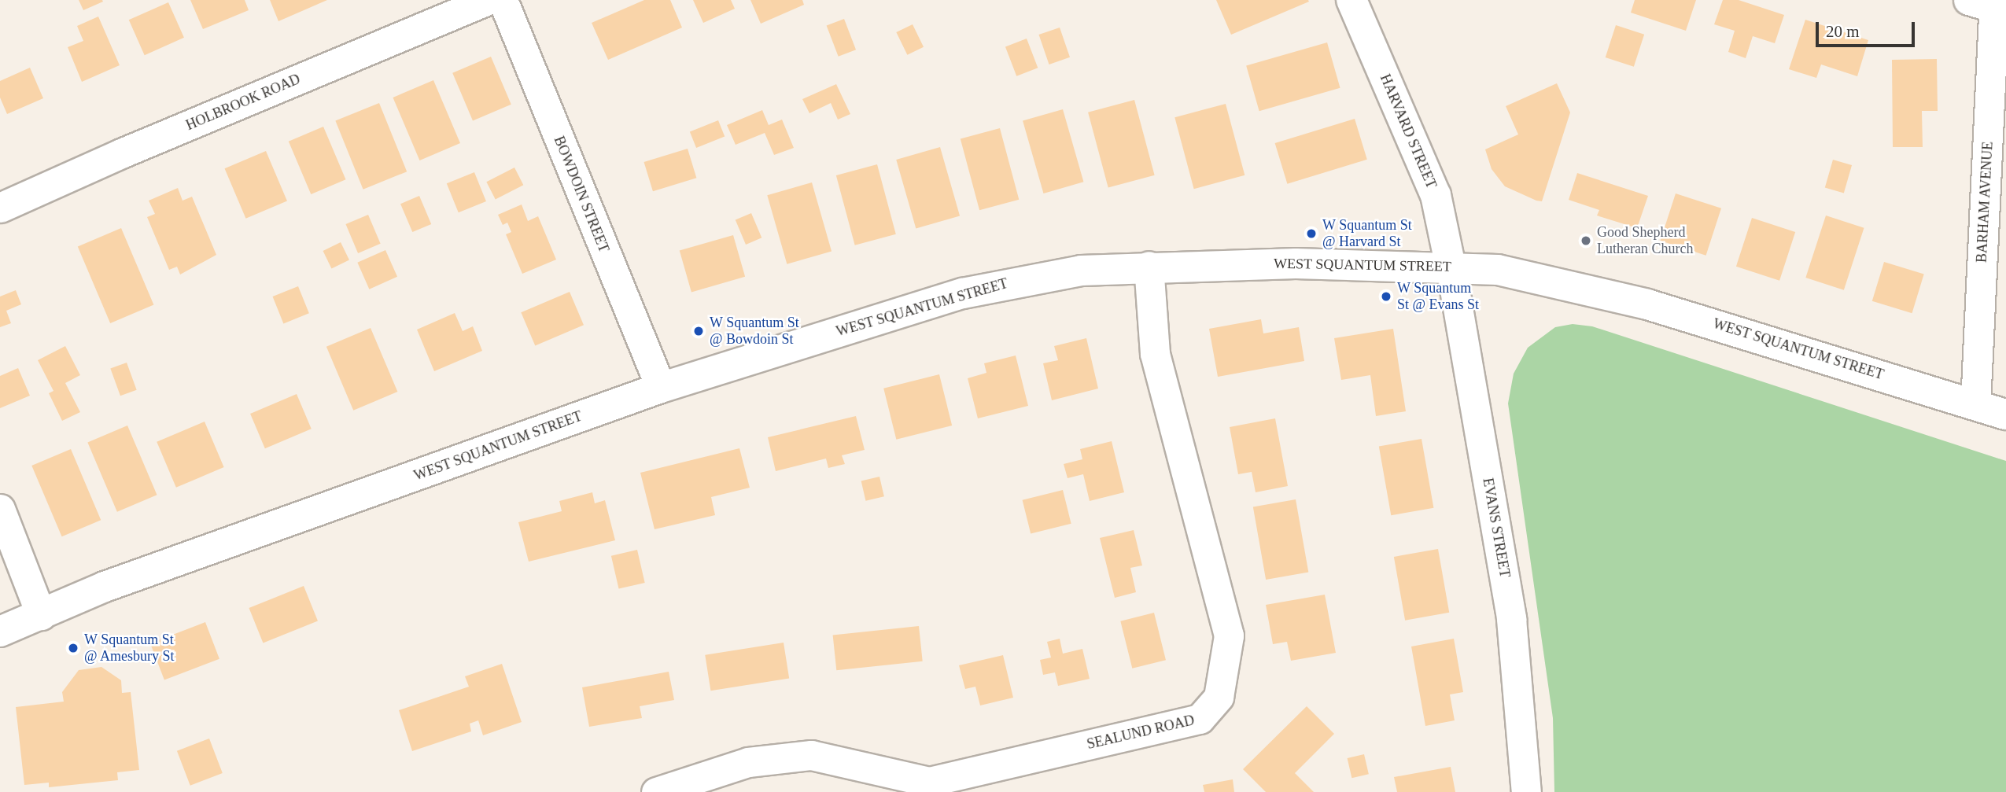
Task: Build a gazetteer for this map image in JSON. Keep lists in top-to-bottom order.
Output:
{
  "streets": {
    "main road": ["HARVARD STREET", "WEST SQUANTUM STREET"],
    "street": [
      "HOLBROOK ROAD",
      "BOWDOIN STREET",
      "BARHAM AVENUE",
      "EVANS STREET",
      "SEALUND ROAD"
    ]
  },
  "crossings": [
    ["HARVARD STREET", "WEST SQUANTUM STREET"],
    ["HARVARD STREET", "EVANS STREET"],
    ["BOWDOIN STREET", "WEST SQUANTUM STREET"],
    ["BARHAM AVENUE", "WEST SQUANTUM STREET"],
    ["WEST SQUANTUM STREET", "EVANS STREET"],
    ["WEST SQUANTUM STREET", "SEALUND ROAD"]
  ],
  "places": [
    "W Squantum St @ Harvard St",
    "Good Shepherd Lutheran Church",
    "W Squantum St @ Evans St",
    "W Squantum St @ Bowdoin St",
    "W Squantum St @ Amesbury St"
  ],
  "scale_bar": "20 m"
}
